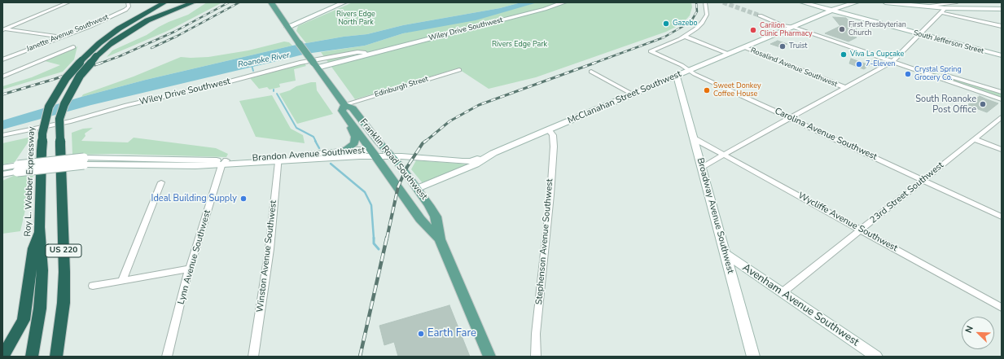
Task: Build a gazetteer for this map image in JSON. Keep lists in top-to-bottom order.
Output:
{
  "streets": {
    "highway": ["Roy L. Webber Expressway", "US 220"],
    "main road": [
      "Wiley Drive Southwest",
      "South Jefferson Street",
      "McClanahan Street Southwest",
      "Brandon Avenue Southwest",
      "Franklin Road Southwest",
      "Broadway Avenue Southwest",
      "Avenham Avenue Southwest"
    ],
    "street": [
      "Janette Avenue Southwest",
      "Rosalind Avenue Southwest",
      "Edinburgh Street",
      "Carolina Avenue Southwest",
      "23rd Street Southwest",
      "Wycliffe Avenue Southwest",
      "Stephenson Avenue Southwest",
      "Winston Avenue Southwest",
      "Lynn Avenue Southwest"
    ]
  },
  "crossings": [
    ["Wiley Drive Southwest", "Franklin Road Southwest"],
    ["South Jefferson Street", "McClanahan Street Southwest"],
    ["Rosalind Avenue Southwest", "McClanahan Street Southwest"],
    ["Edinburgh Street", "Franklin Road Southwest"],
    ["McClanahan Street Southwest", "Carolina Avenue Southwest"],
    ["McClanahan Street Southwest", "Brandon Avenue Southwest"],
    ["McClanahan Street Southwest", "Franklin Road Southwest"],
    ["McClanahan Street Southwest", "Broadway Avenue Southwest"],
    ["McClanahan Street Southwest", "Stephenson Avenue Southwest"],
    ["Carolina Avenue Southwest", "23rd Street Southwest"],
    ["Brandon Avenue Southwest", "Franklin Road Southwest"],
    ["Brandon Avenue Southwest", "Winston Avenue Southwest"],
    ["Brandon Avenue Southwest", "Lynn Avenue Southwest"],
    ["23rd Street Southwest", "Wycliffe Avenue Southwest"],
    ["23rd Street Southwest", "Avenham Avenue Southwest"],
    ["Broadway Avenue Southwest", "Wycliffe Avenue Southwest"],
    ["Broadway Avenue Southwest", "Avenham Avenue Southwest"]
  ],
  "water": ["Roanoke River"],
  "parks": ["Rivers Edge North Park", "Rivers Edge Park"],
  "places": [
    "Gazebo",
    "First Presbyterian Church",
    "Carilion Clinic Pharmacy",
    "Truist",
    "Viva La Cupcake",
    "7-Eleven",
    "Crystal Spring Grocery Co.",
    "Sweet Donkey Coffee House",
    "South Roanoke Post Office",
    "Ideal Building Supply",
    "Earth Fare"
  ],
  "north": "top left"
}
